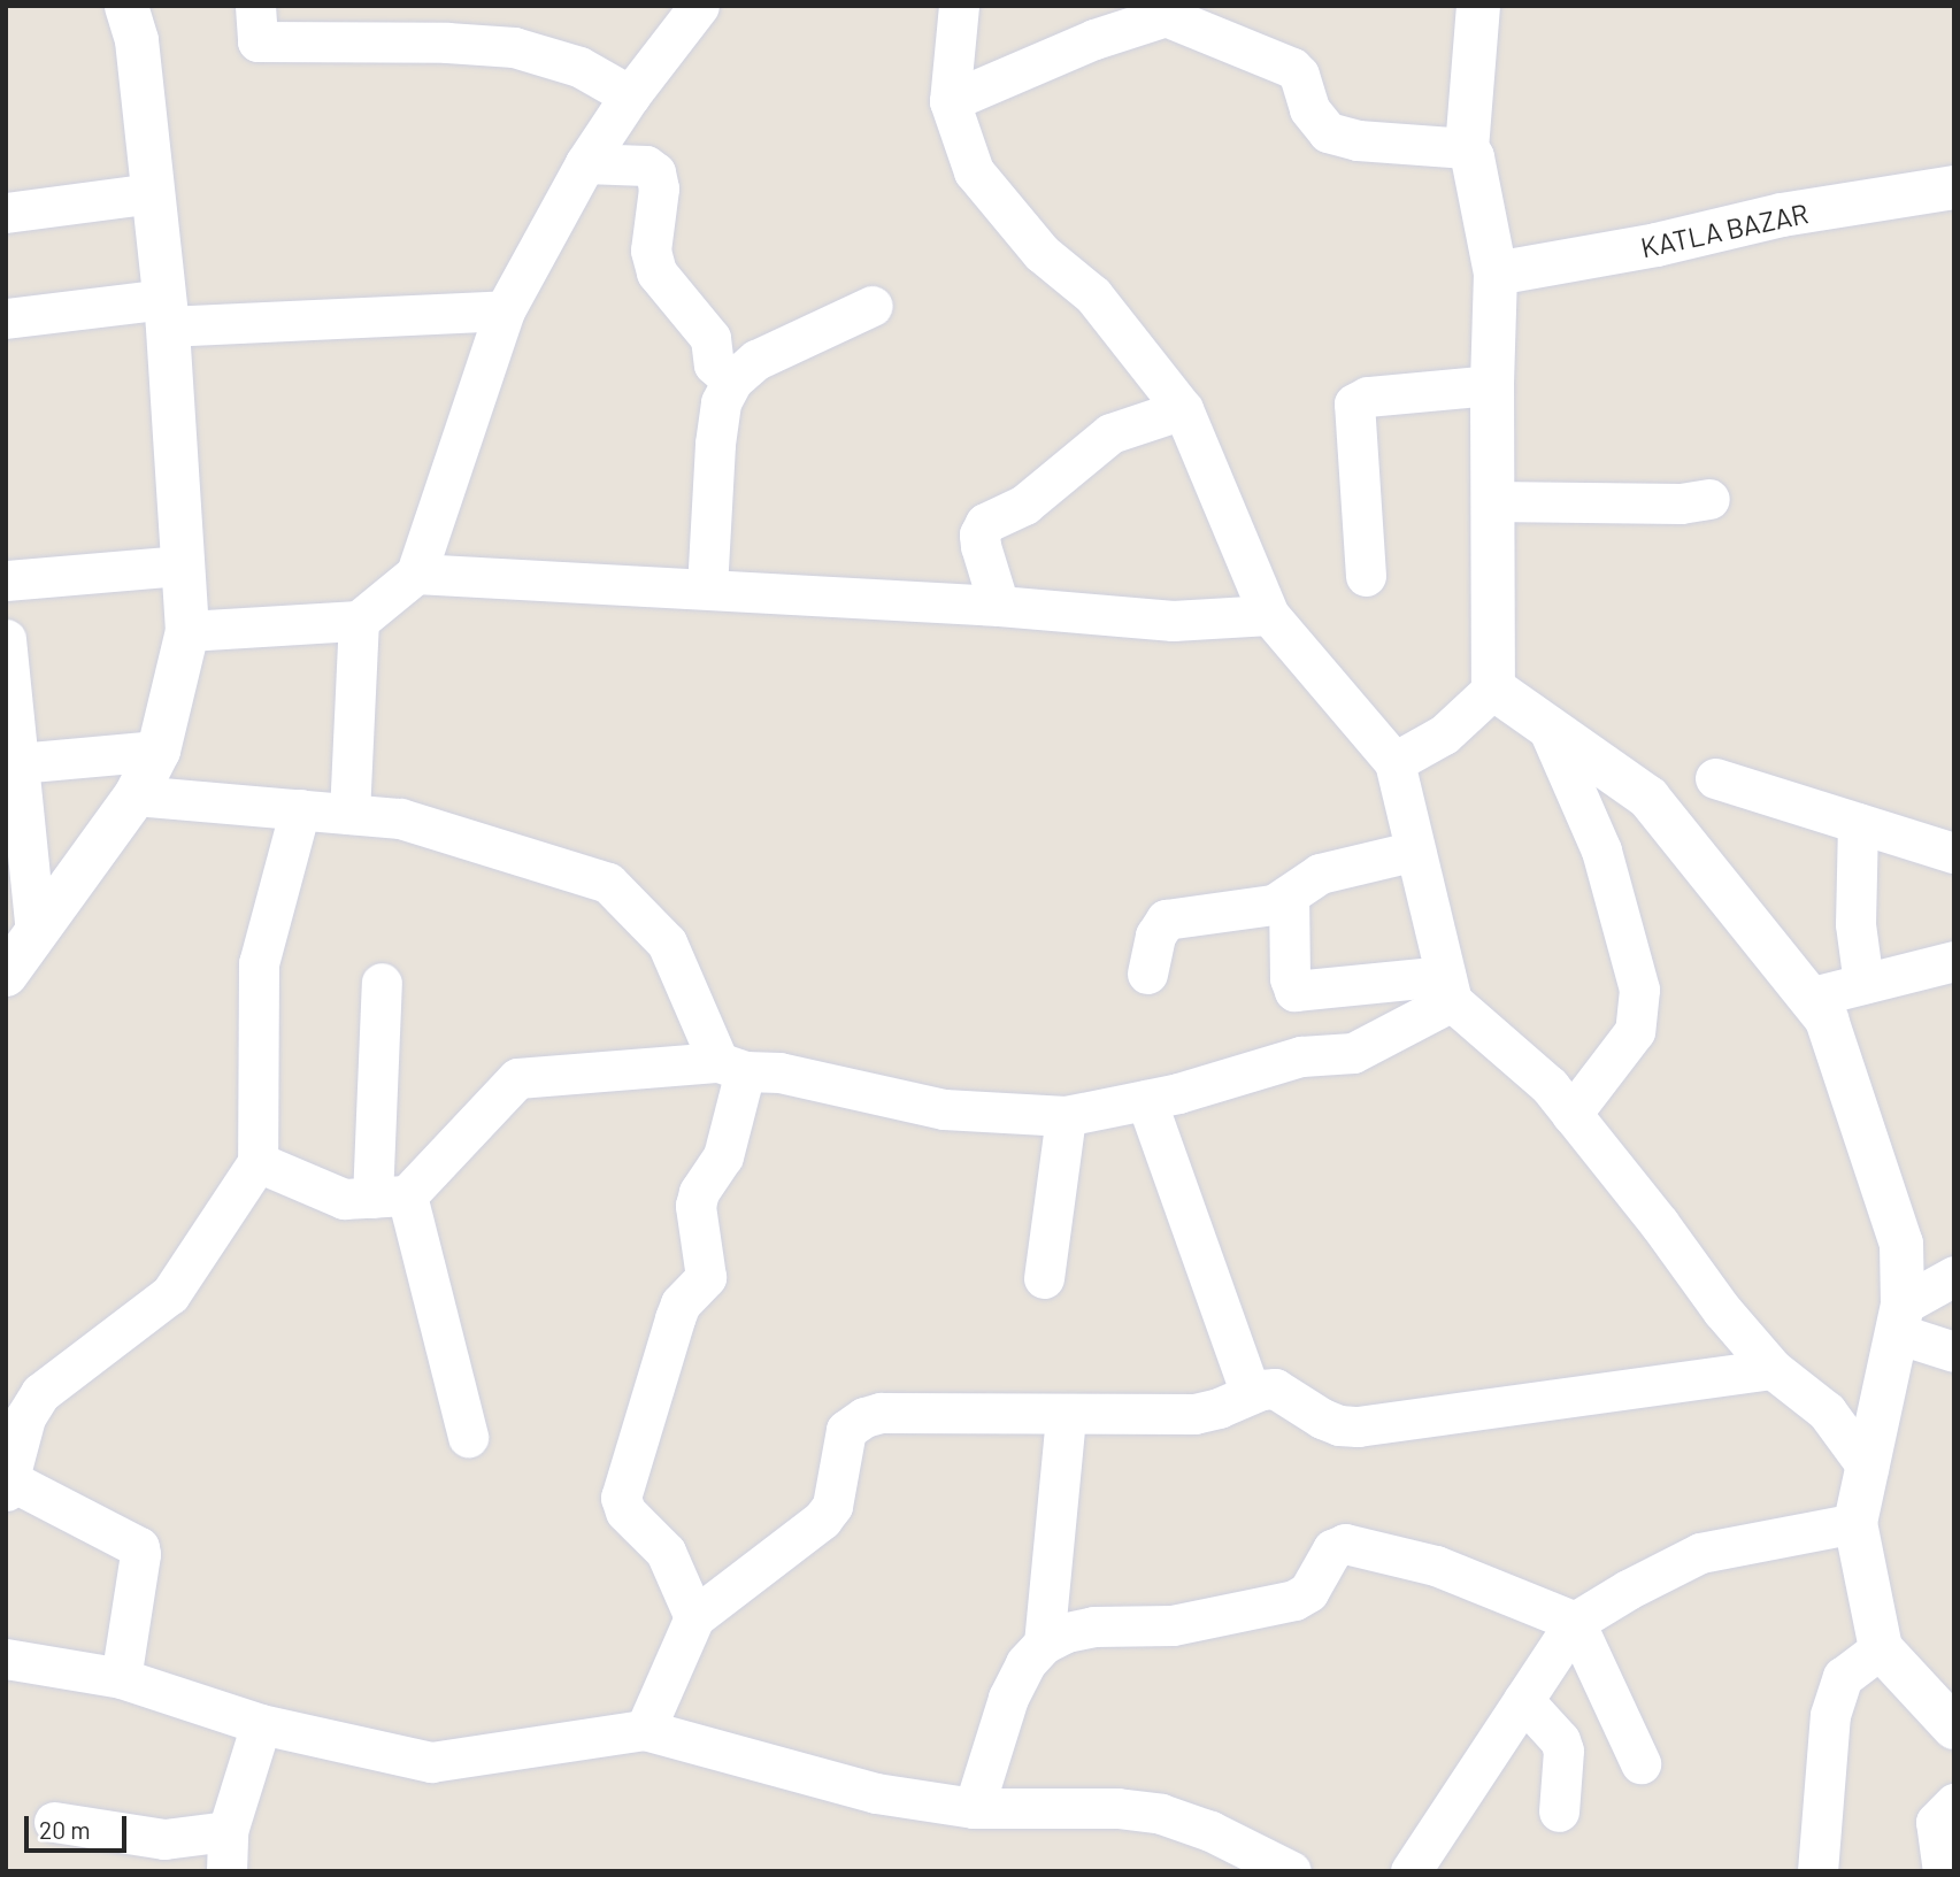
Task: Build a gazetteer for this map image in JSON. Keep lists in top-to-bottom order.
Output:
{
  "streets": {
    "street": ["KATLA BAZAR"]
  },
  "scale_bar": "20 m"
}
